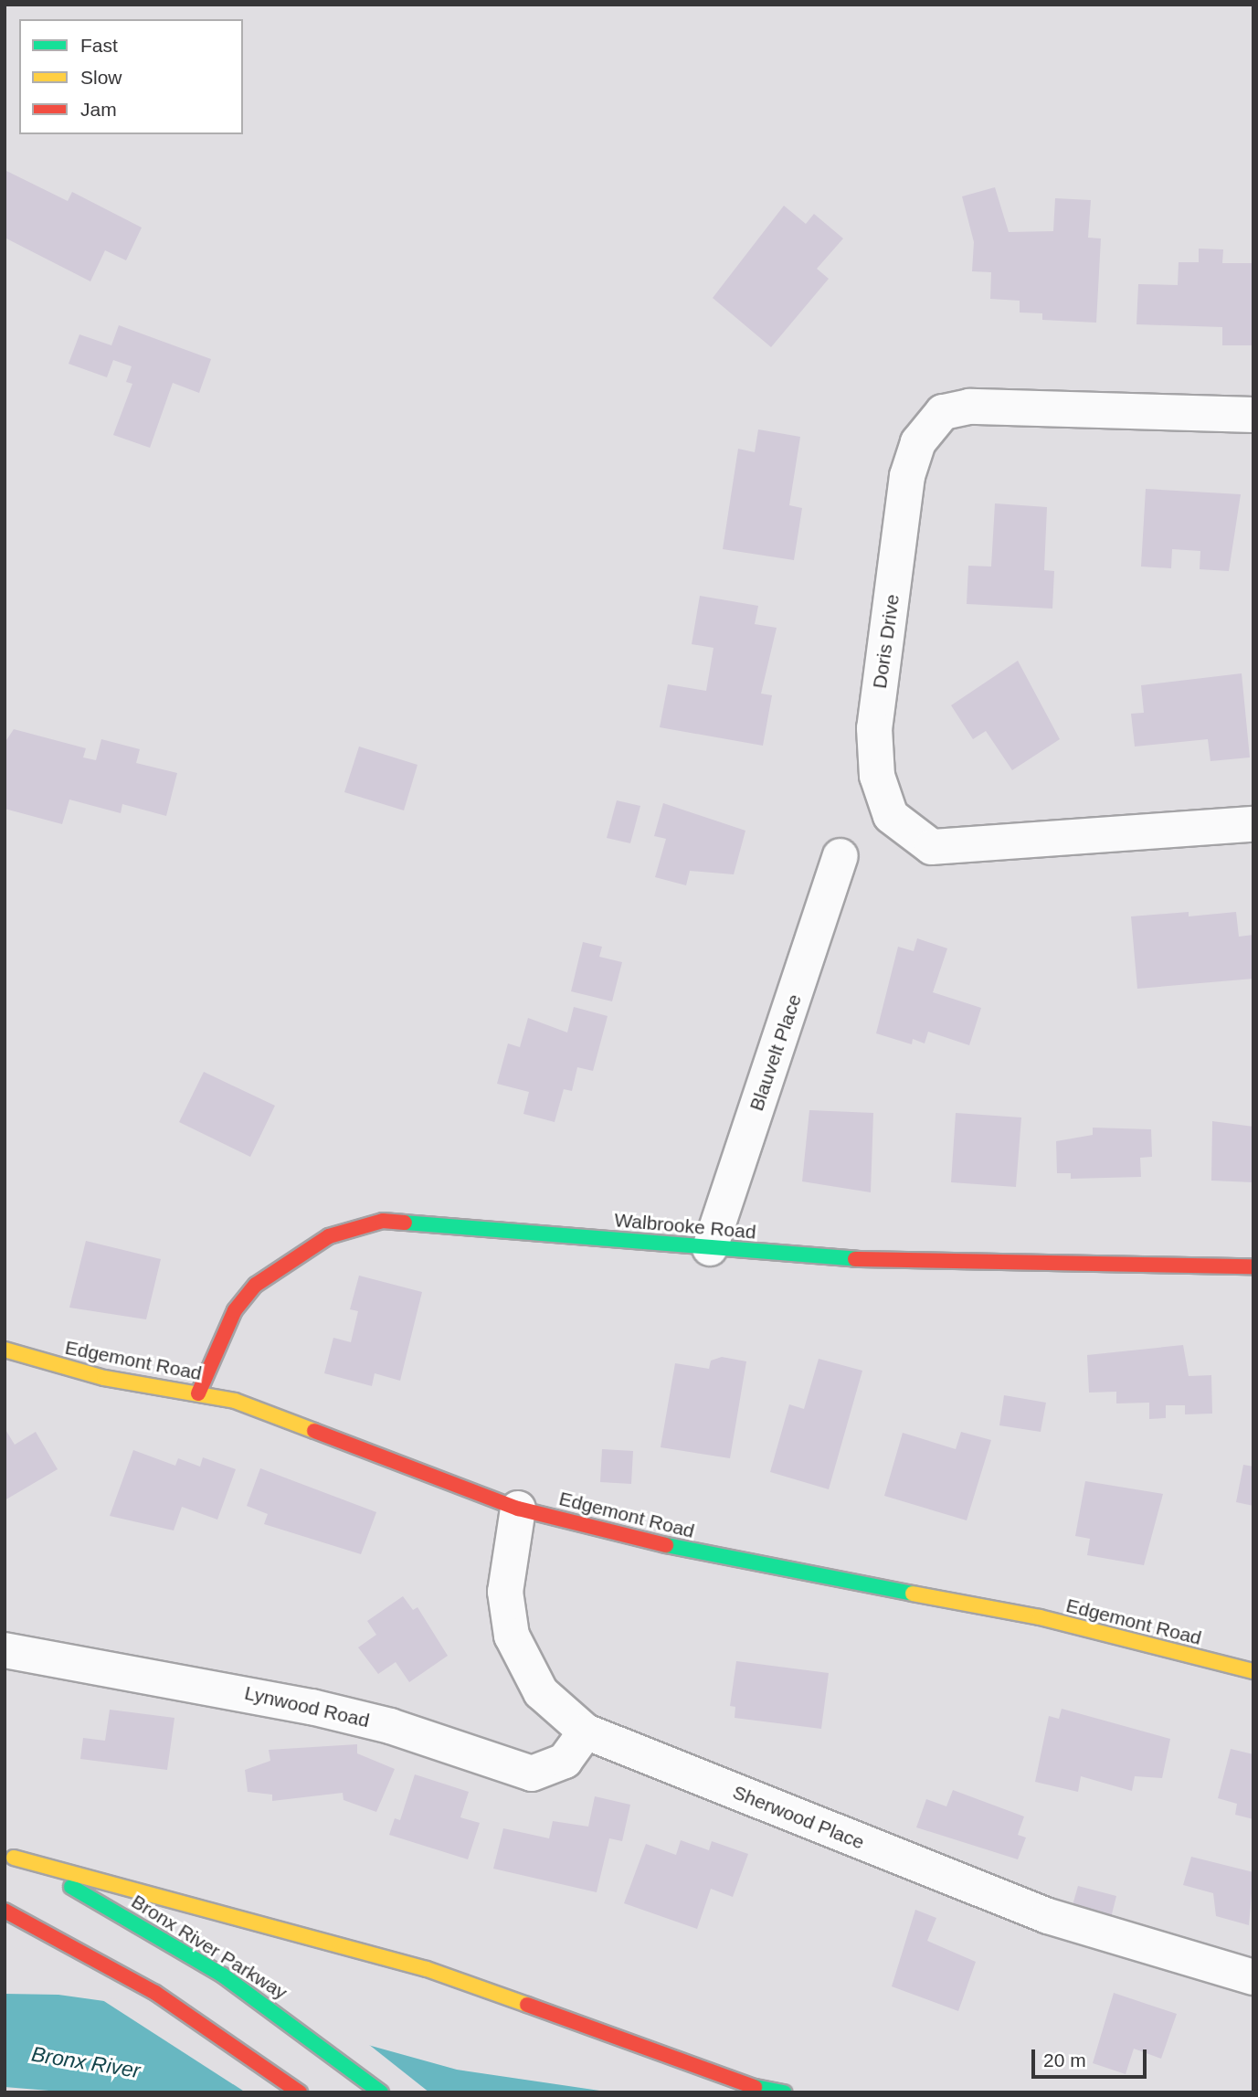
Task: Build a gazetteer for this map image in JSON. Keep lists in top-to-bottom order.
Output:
{
  "streets": {
    "main road": ["Walbrooke Road", "Edgemont Road", "Bronx River Parkway"],
    "street": [
      "Doris Drive",
      "Blauvelt Place",
      "Lynwood Road",
      "Sherwood Place"
    ]
  },
  "crossings": [
    ["Blauvelt Place", "Walbrooke Road"],
    ["Walbrooke Road", "Edgemont Road"],
    ["Edgemont Road", "Sherwood Place"],
    ["Lynwood Road", "Sherwood Place"]
  ],
  "water": ["Bronx River"],
  "legend": ["Fast", "Slow", "Jam"],
  "scale_bar": "20 m"
}
